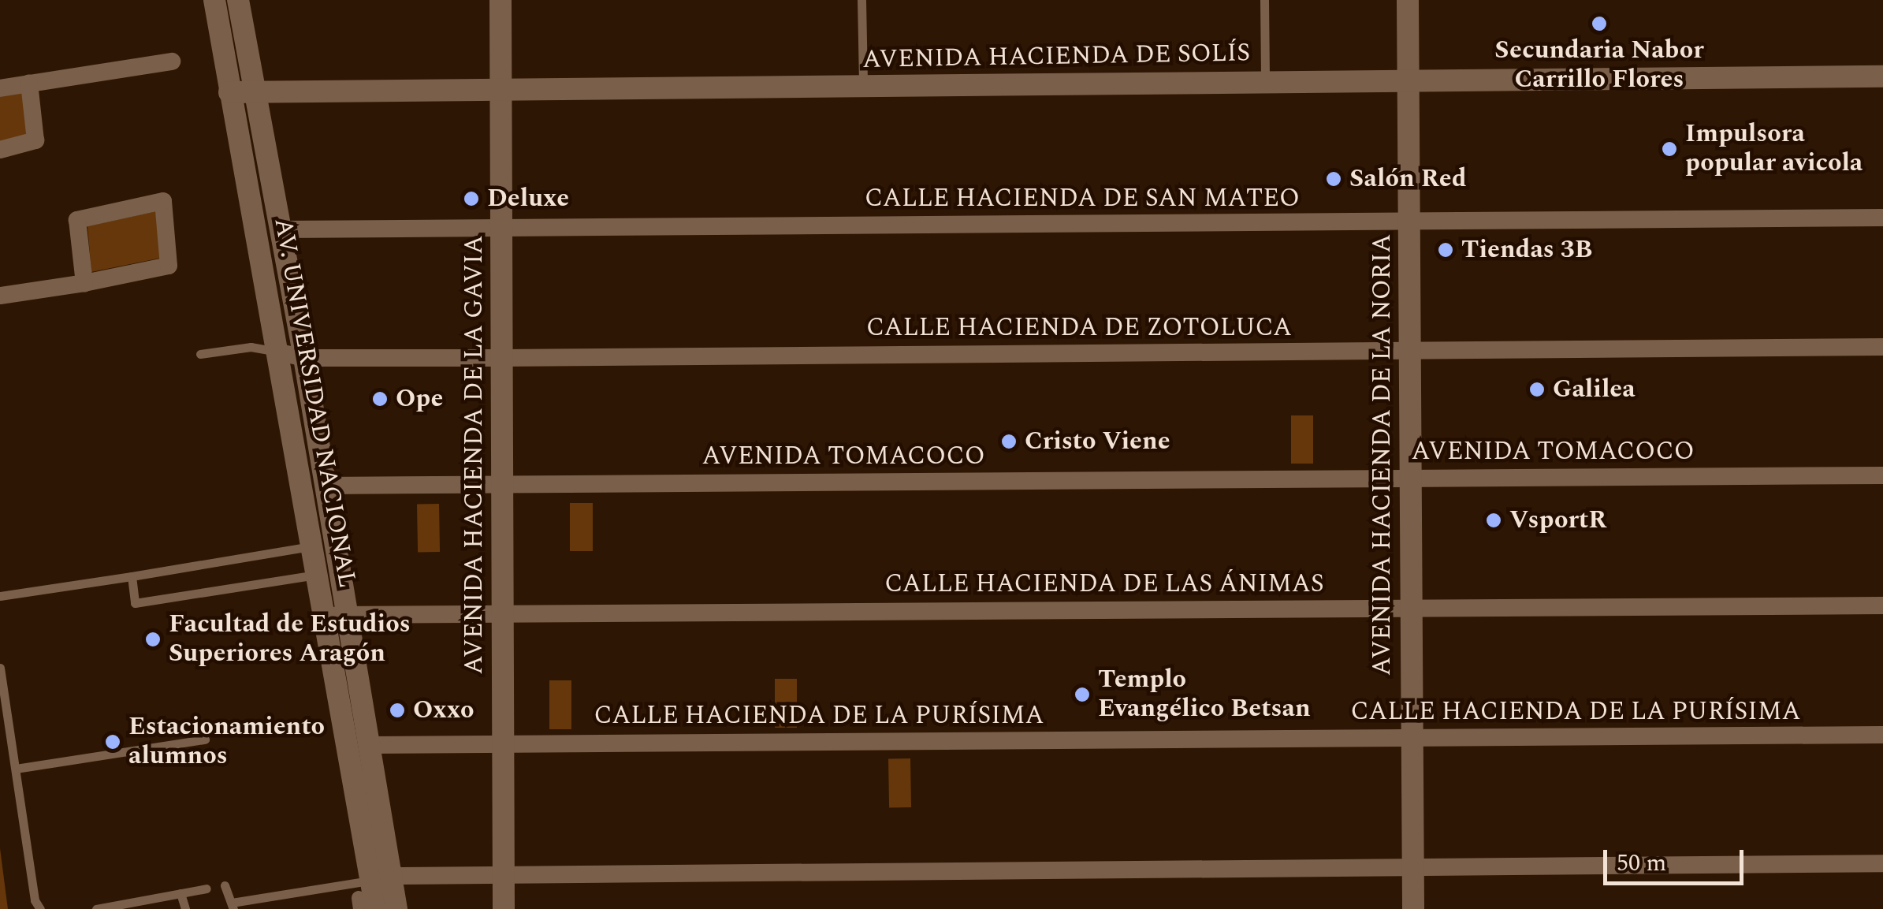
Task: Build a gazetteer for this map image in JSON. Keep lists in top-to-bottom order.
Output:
{
  "streets": {
    "street": [
      "AVENIDA HACIENDA DE SOLÍS",
      "CALLE HACIENDA DE SAN MATEO",
      "CALLE HACIENDA DE ZOTOLUCA",
      "AV. UNIVERSIDAD NACIONAL",
      "AVENIDA TOMACOCO",
      "AVENIDA HACIENDA DE LA GAVIA",
      "AVENIDA HACIENDA DE LA NORIA",
      "CALLE HACIENDA DE LAS ÁNIMAS",
      "CALLE HACIENDA DE LA PURÍSIMA"
    ]
  },
  "crossings": [
    ["AVENIDA HACIENDA DE SOLÍS", "AV. UNIVERSIDAD NACIONAL"],
    ["AVENIDA HACIENDA DE SOLÍS", "AVENIDA HACIENDA DE LA GAVIA"],
    ["AVENIDA HACIENDA DE SOLÍS", "AVENIDA HACIENDA DE LA NORIA"],
    ["CALLE HACIENDA DE SAN MATEO", "AV. UNIVERSIDAD NACIONAL"],
    ["CALLE HACIENDA DE SAN MATEO", "AVENIDA HACIENDA DE LA GAVIA"],
    ["CALLE HACIENDA DE SAN MATEO", "AVENIDA HACIENDA DE LA NORIA"],
    ["CALLE HACIENDA DE ZOTOLUCA", "AV. UNIVERSIDAD NACIONAL"],
    ["CALLE HACIENDA DE ZOTOLUCA", "AVENIDA HACIENDA DE LA GAVIA"],
    ["CALLE HACIENDA DE ZOTOLUCA", "AVENIDA HACIENDA DE LA NORIA"],
    ["AV. UNIVERSIDAD NACIONAL", "AVENIDA TOMACOCO"],
    ["AV. UNIVERSIDAD NACIONAL", "CALLE HACIENDA DE LAS ÁNIMAS"],
    ["AV. UNIVERSIDAD NACIONAL", "CALLE HACIENDA DE LA PURÍSIMA"],
    ["AVENIDA TOMACOCO", "AVENIDA HACIENDA DE LA GAVIA"],
    ["AVENIDA TOMACOCO", "AVENIDA HACIENDA DE LA NORIA"],
    ["AVENIDA HACIENDA DE LA GAVIA", "CALLE HACIENDA DE LAS ÁNIMAS"],
    ["AVENIDA HACIENDA DE LA GAVIA", "CALLE HACIENDA DE LA PURÍSIMA"],
    ["AVENIDA HACIENDA DE LA NORIA", "CALLE HACIENDA DE LAS ÁNIMAS"],
    ["AVENIDA HACIENDA DE LA NORIA", "CALLE HACIENDA DE LA PURÍSIMA"]
  ],
  "places": [
    "Secundaria Nabor Carrillo Flores",
    "Impulsora popular avicola",
    "Salón Red",
    "Deluxe",
    "Tiendas 3B",
    "Galilea",
    "Ope",
    "Cristo Viene",
    "VsportR",
    "Facultad de Estudios Superiores Aragón",
    "Templo Evangélico Betsan",
    "Oxxo",
    "Estacionamiento alumnos"
  ],
  "scale_bar": "50 m"
}
